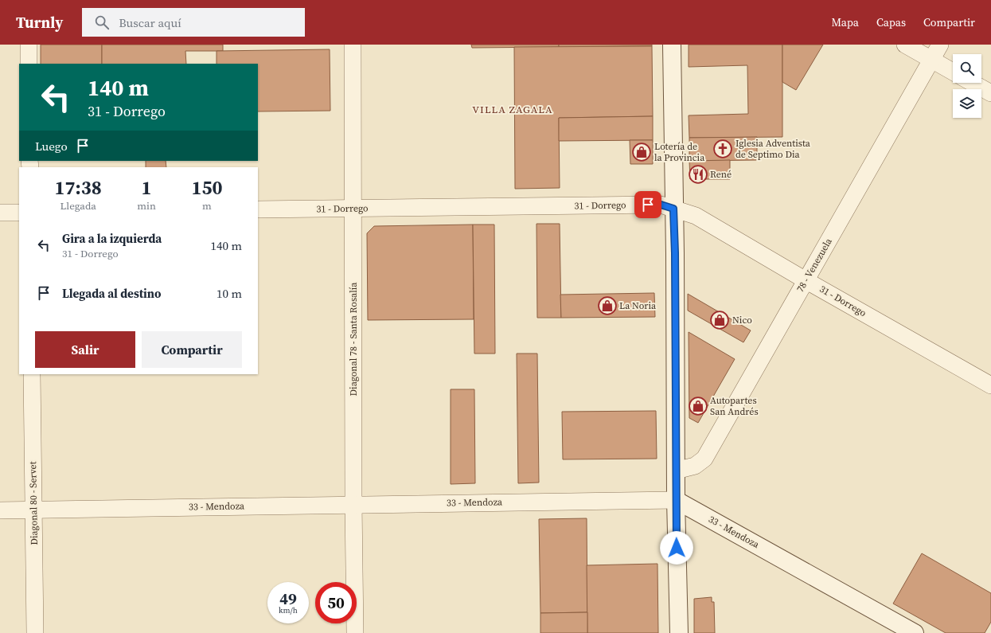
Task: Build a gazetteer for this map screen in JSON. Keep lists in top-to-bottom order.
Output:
{
  "streets": {
    "main road": ["33 - Mendoza"],
    "street": [
      "31 - Dorrego",
      "78 - Venezuela",
      "Diagonal 78 - Santa Rosalía",
      "Diagonal 80 - Servet"
    ]
  },
  "crossings": [
    ["31 - Dorrego", "78 - Venezuela"],
    ["31 - Dorrego", "Diagonal 78 - Santa Rosalía"],
    ["Diagonal 78 - Santa Rosalía", "33 - Mendoza"],
    ["33 - Mendoza", "Diagonal 80 - Servet"]
  ],
  "districts": ["VILLA ZAGALA"],
  "places": {
    "church": ["Iglesia Adventista de Septimo Dia"],
    "shop": [
      "Lotería de la Provincia",
      "La Noria",
      "Nico",
      "Autopartes San Andrés"
    ],
    "restaurant": ["René"]
  },
  "page": {
    "header": "Turnly",
    "search": "Buscar aquí",
    "nav": ["Mapa", "Capas", "Compartir"],
    "turn": ["140 m", "31 - Dorrego"],
    "then": "Luego",
    "eta": [
      "17:38",
      "Llegada",
      "1",
      "min",
      "150",
      "m"
    ],
    "list": [
      {
        "name": "Gira a la izquierda",
        "note": "31 - Dorrego",
        "value": "140 m"
      },
      {
        "name": "Llegada al destino",
        "value": "10 m"
      }
    ],
    "buttons": ["Salir", "Compartir"],
    "speed": "49 km/h",
    "limit": "50"
  }
}
